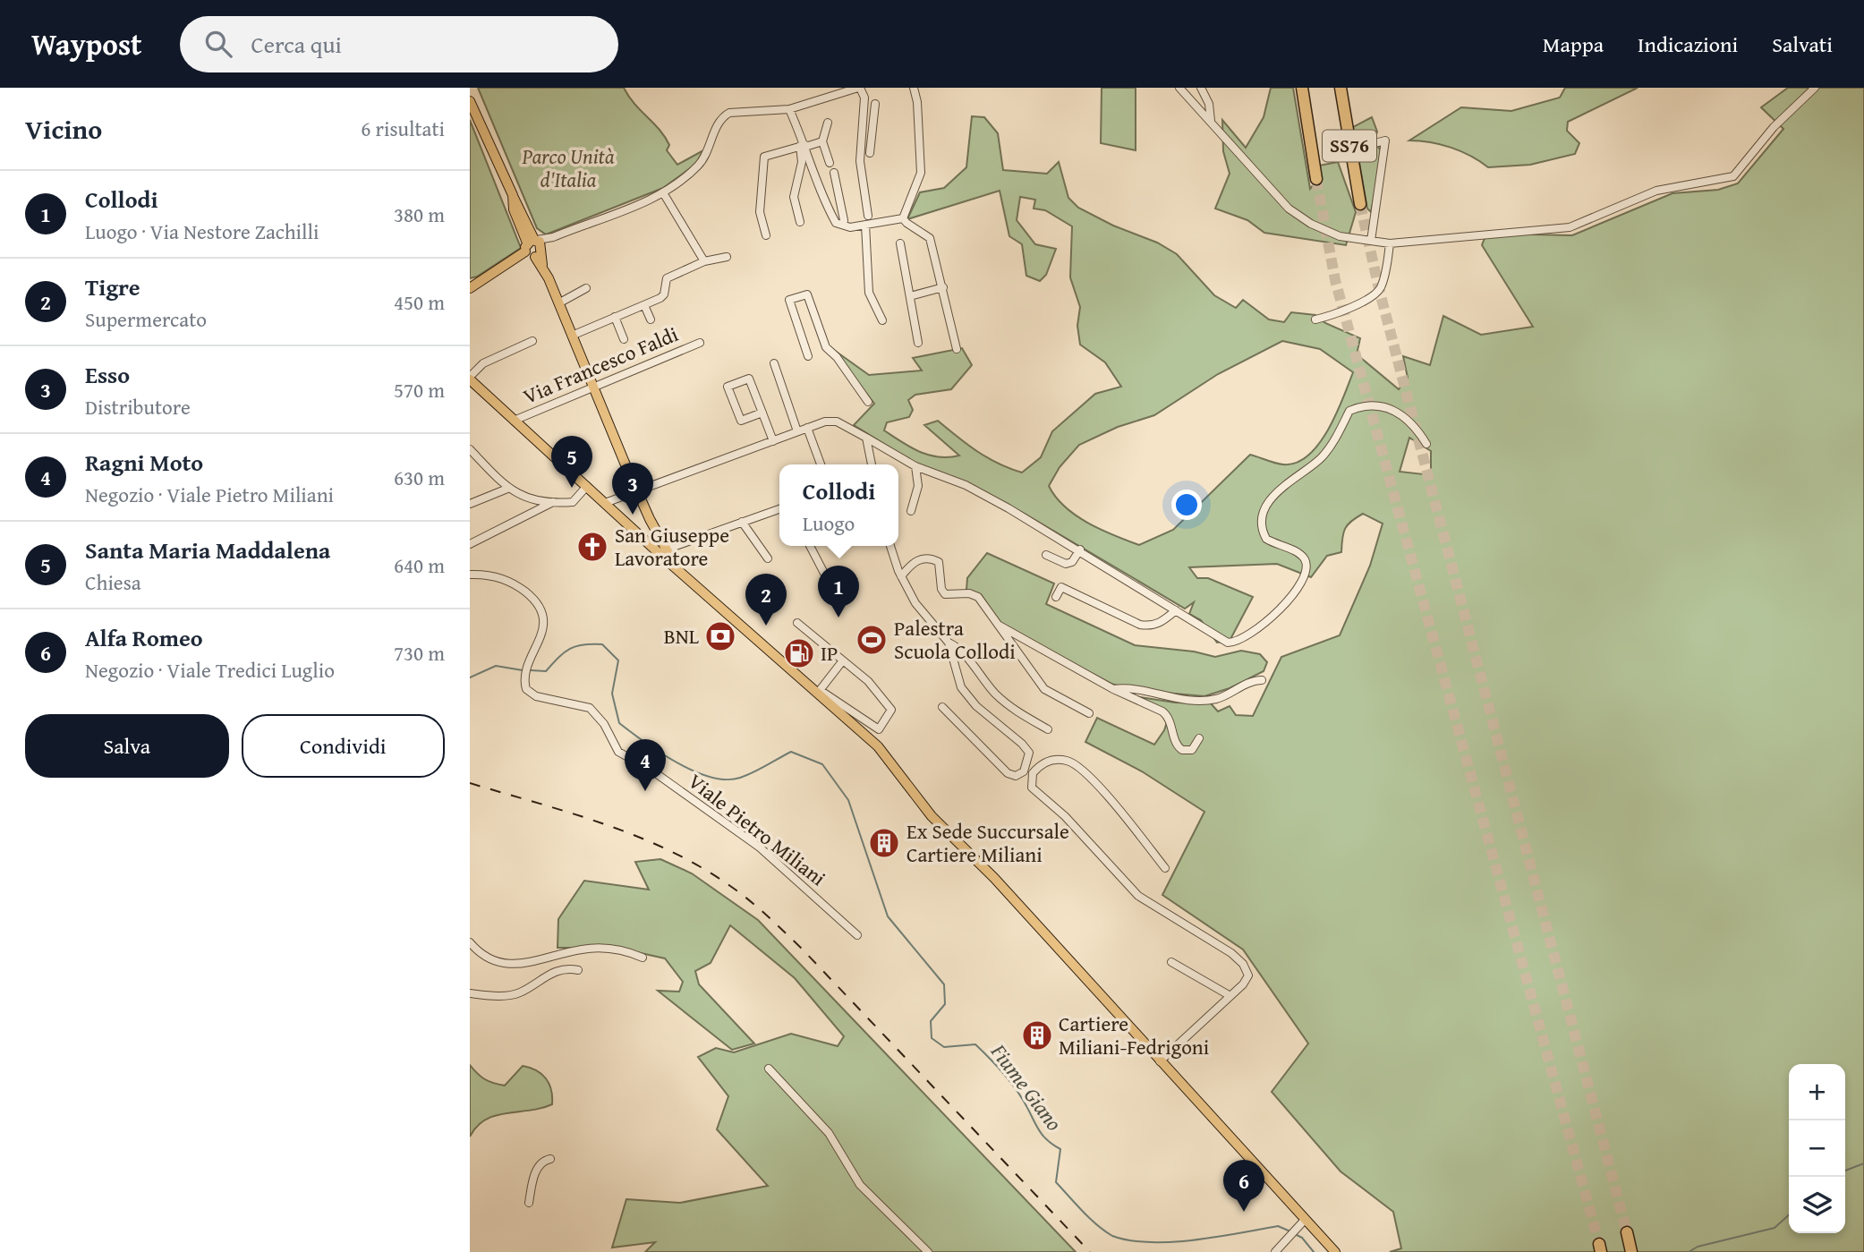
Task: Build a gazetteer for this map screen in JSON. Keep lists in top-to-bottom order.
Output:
{
  "streets": {
    "highway": ["SS76"],
    "street": ["Via Francesco Faldi", "Viale Pietro Miliani"]
  },
  "water": ["Fiume Giano"],
  "parks": ["Parco Unità d'Italia"],
  "places": {
    "church": ["San Giuseppe Lavoratore"],
    "bank": ["BNL"],
    "sports": ["Palestra Scuola Collodi"],
    "fuel station": ["IP"],
    "building": ["Ex Sede Succursale Cartiere Miliani", "Cartiere Miliani-Fedrigoni"]
  },
  "page": {
    "header": "Waypost",
    "search": "Cerca qui",
    "nav": ["Mappa", "Indicazioni", "Salvati"],
    "heading": ["Vicino", "6 risultati"],
    "list": [
      {
        "mark": "1",
        "name": "Collodi",
        "note": "Luogo · Via Nestore Zachilli",
        "value": "380 m"
      },
      {
        "mark": "2",
        "name": "Tigre",
        "note": "Supermercato",
        "value": "450 m"
      },
      {
        "mark": "3",
        "name": "Esso",
        "note": "Distributore",
        "value": "570 m"
      },
      {
        "mark": "4",
        "name": "Ragni Moto",
        "note": "Negozio · Viale Pietro Miliani",
        "value": "630 m"
      },
      {
        "mark": "5",
        "name": "Santa Maria Maddalena",
        "note": "Chiesa",
        "value": "640 m"
      },
      {
        "mark": "6",
        "name": "Alfa Romeo",
        "note": "Negozio · Viale Tredici Luglio",
        "value": "730 m"
      }
    ],
    "pins": [
      "5",
      "3",
      "1",
      "2",
      "4",
      "6"
    ],
    "popup": ["Collodi", "Luogo"],
    "buttons": ["Salva", "Condividi"],
    "map_buttons": ["+", "−"]
  }
}
